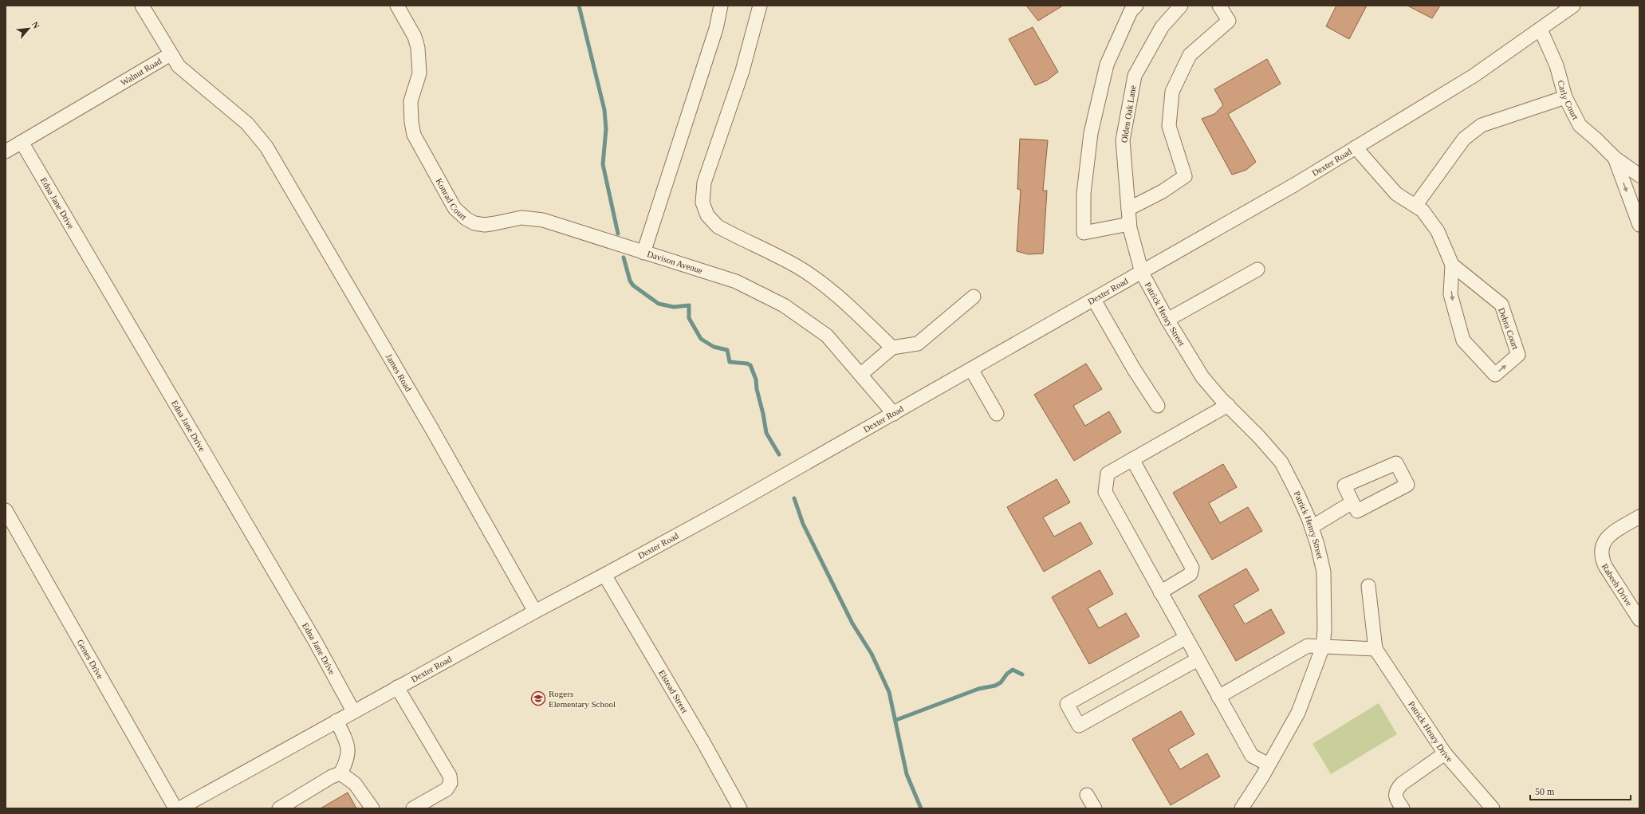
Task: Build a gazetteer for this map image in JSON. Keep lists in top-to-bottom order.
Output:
{
  "streets": {
    "street": [
      "Walnut Road",
      "Carly Court",
      "Olden Oak Lane",
      "Dexter Road",
      "Konrad Court",
      "Edna Jane Drive",
      "Davison Avenue",
      "Patrick Henry Street",
      "Debra Court",
      "James Road",
      "Rabeeh Drive",
      "Genes Drive",
      "Elstead Street",
      "Patrick Henry Drive"
    ]
  },
  "crossings": [
    ["Walnut Road", "Edna Jane Drive"],
    ["Walnut Road", "James Road"],
    ["Carly Court", "Dexter Road"],
    ["Olden Oak Lane", "Dexter Road"],
    ["Olden Oak Lane", "Patrick Henry Street"],
    ["Dexter Road", "Edna Jane Drive"],
    ["Dexter Road", "Davison Avenue"],
    ["Dexter Road", "Patrick Henry Street"],
    ["Dexter Road", "Debra Court"],
    ["Dexter Road", "James Road"],
    ["Dexter Road", "Elstead Street"],
    ["Konrad Court", "Davison Avenue"]
  ],
  "places": {
    "school or university": ["Rogers Elementary School"]
  },
  "scale_bar": "50 m",
  "north": "top right"
}
